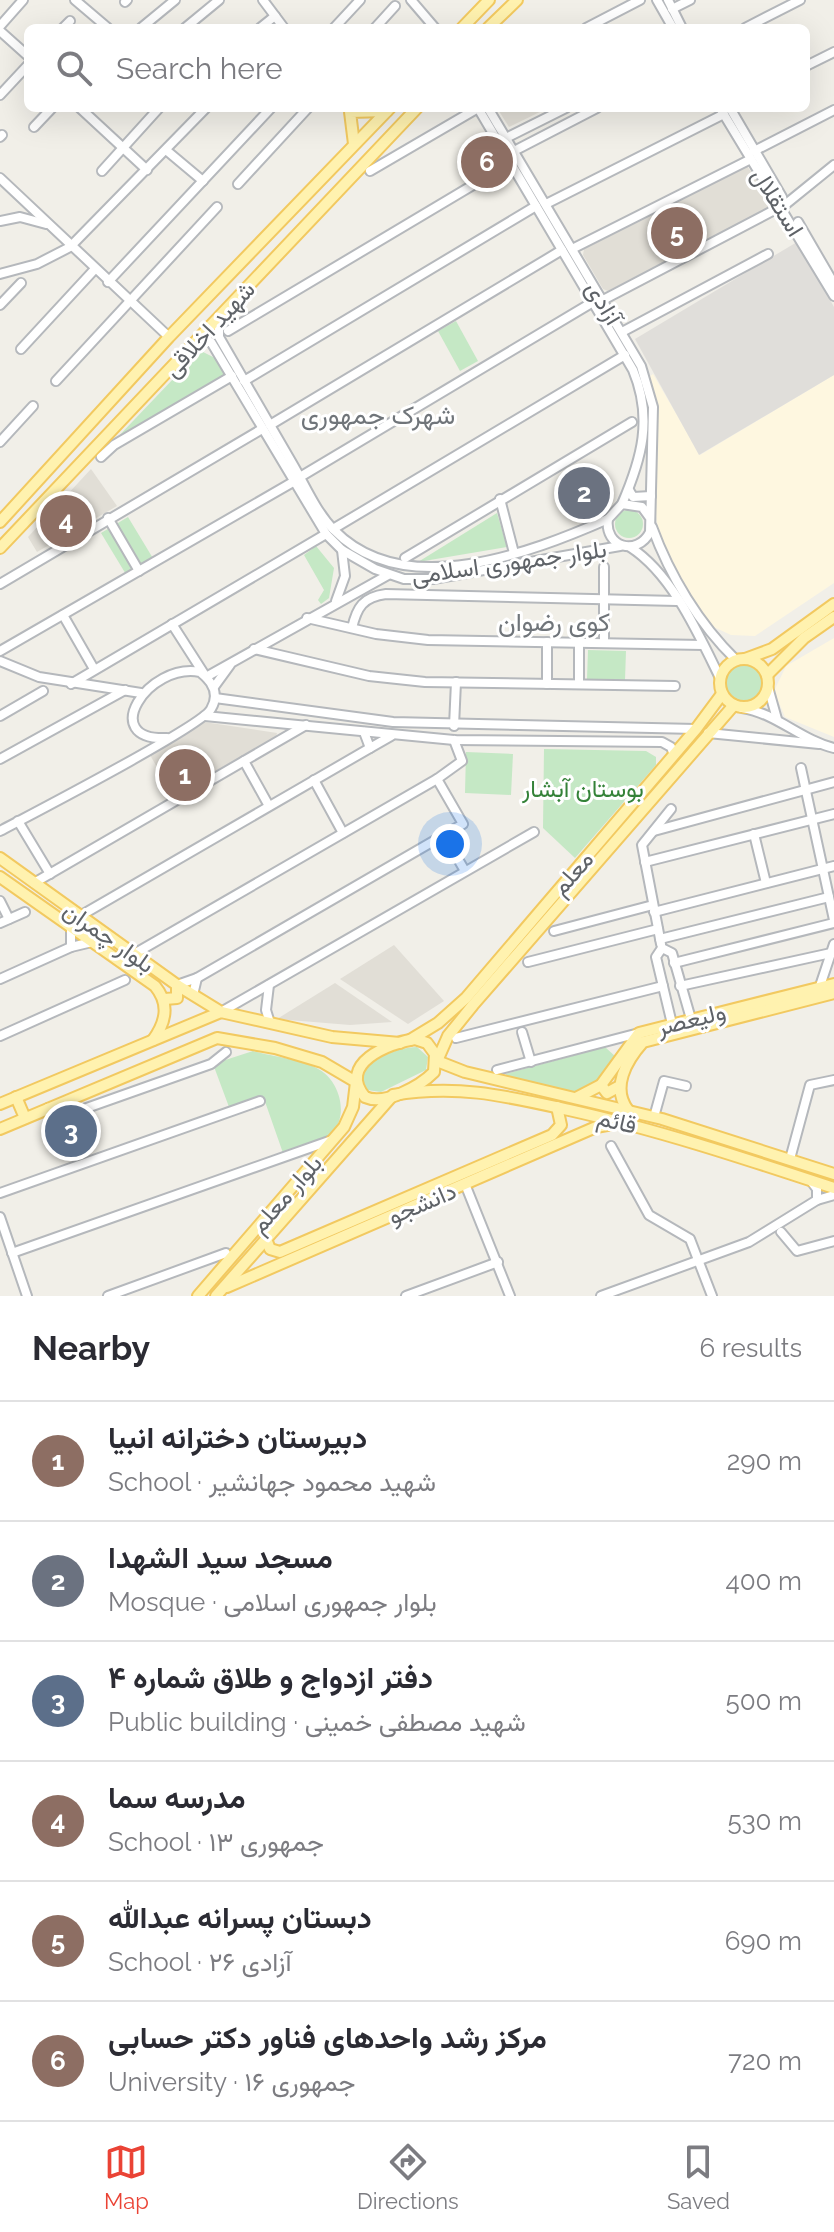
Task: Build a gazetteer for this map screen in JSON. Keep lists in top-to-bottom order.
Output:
{
  "streets": {
    "main road": [
      "شهید اخلاقی",
      "معلم",
      "بلوار چمران",
      "ولیعصر",
      "قائم",
      "بلوار معلم",
      "دانشجو"
    ],
    "street": ["استقلال", "آزادی", "بلوار جمهوری اسلامی"]
  },
  "crossings": [
    ["آزادی", "بلوار جمهوری اسلامی"],
    ["معلم", "بلوار چمران"],
    ["معلم", "قائم"],
    ["معلم", "بلوار معلم"],
    ["بلوار چمران", "قائم"],
    ["ولیعصر", "قائم"],
    ["قائم", "بلوار معلم"],
    ["قائم", "دانشجو"],
    ["بلوار معلم", "دانشجو"]
  ],
  "districts": ["شهرک جمهوری", "کوی رضوان"],
  "parks": ["بوستان آبشار"],
  "page": {
    "search": "Search here",
    "pins": [
      "6",
      "5",
      "2",
      "4",
      "1",
      "3"
    ],
    "heading": ["Nearby", "6 results"],
    "list": [
      {
        "mark": "1",
        "name": "دبیرستان دخترانه انبیا",
        "note": "School · شهید محمود جهانشیر",
        "value": "290 m"
      },
      {
        "mark": "2",
        "name": "مسجد سید الشهدا",
        "note": "Mosque · بلوار جمهوری اسلامی",
        "value": "400 m"
      },
      {
        "mark": "3",
        "name": "دفتر ازدواج و طلاق شماره ۴",
        "note": "Public building · شهید مصطفی خمینی",
        "value": "500 m"
      },
      {
        "mark": "4",
        "name": "مدرسه سما",
        "note": "School · جمهوری ۱۳",
        "value": "530 m"
      },
      {
        "mark": "5",
        "name": "دبستان پسرانه عبدالله",
        "note": "School · آزادی ۲۶",
        "value": "690 m"
      },
      {
        "mark": "6",
        "name": "مرکز رشد واحدهای فناور دکتر حسابی",
        "note": "University · جمهوری ۱۶",
        "value": "720 m"
      }
    ],
    "nav": ["Map", "Directions", "Saved"]
  }
}
